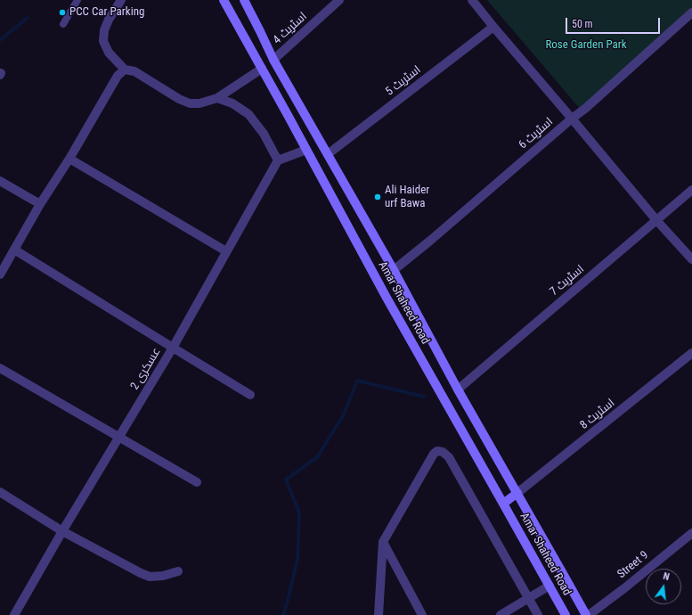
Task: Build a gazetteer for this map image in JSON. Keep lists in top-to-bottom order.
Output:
{
  "streets": {
    "main road": ["Amar Shaheed Road"],
    "street": [
      "اسٹریٹ 4",
      "اسٹریٹ 5",
      "اسٹریٹ 6",
      "اسٹریٹ 7",
      "عسکری 2",
      "اسٹریٹ 8",
      "Street 9"
    ]
  },
  "crossings": [
    ["اسٹریٹ 4", "Amar Shaheed Road"],
    ["اسٹریٹ 5", "Amar Shaheed Road"],
    ["اسٹریٹ 6", "Amar Shaheed Road"],
    ["اسٹریٹ 7", "Amar Shaheed Road"],
    ["Amar Shaheed Road", "اسٹریٹ 8"]
  ],
  "parks": ["Rose Garden Park"],
  "places": ["PCC Car Parking", "Ali Haider urf Bawa"],
  "scale_bar": "50 m",
  "north": "top"
}
